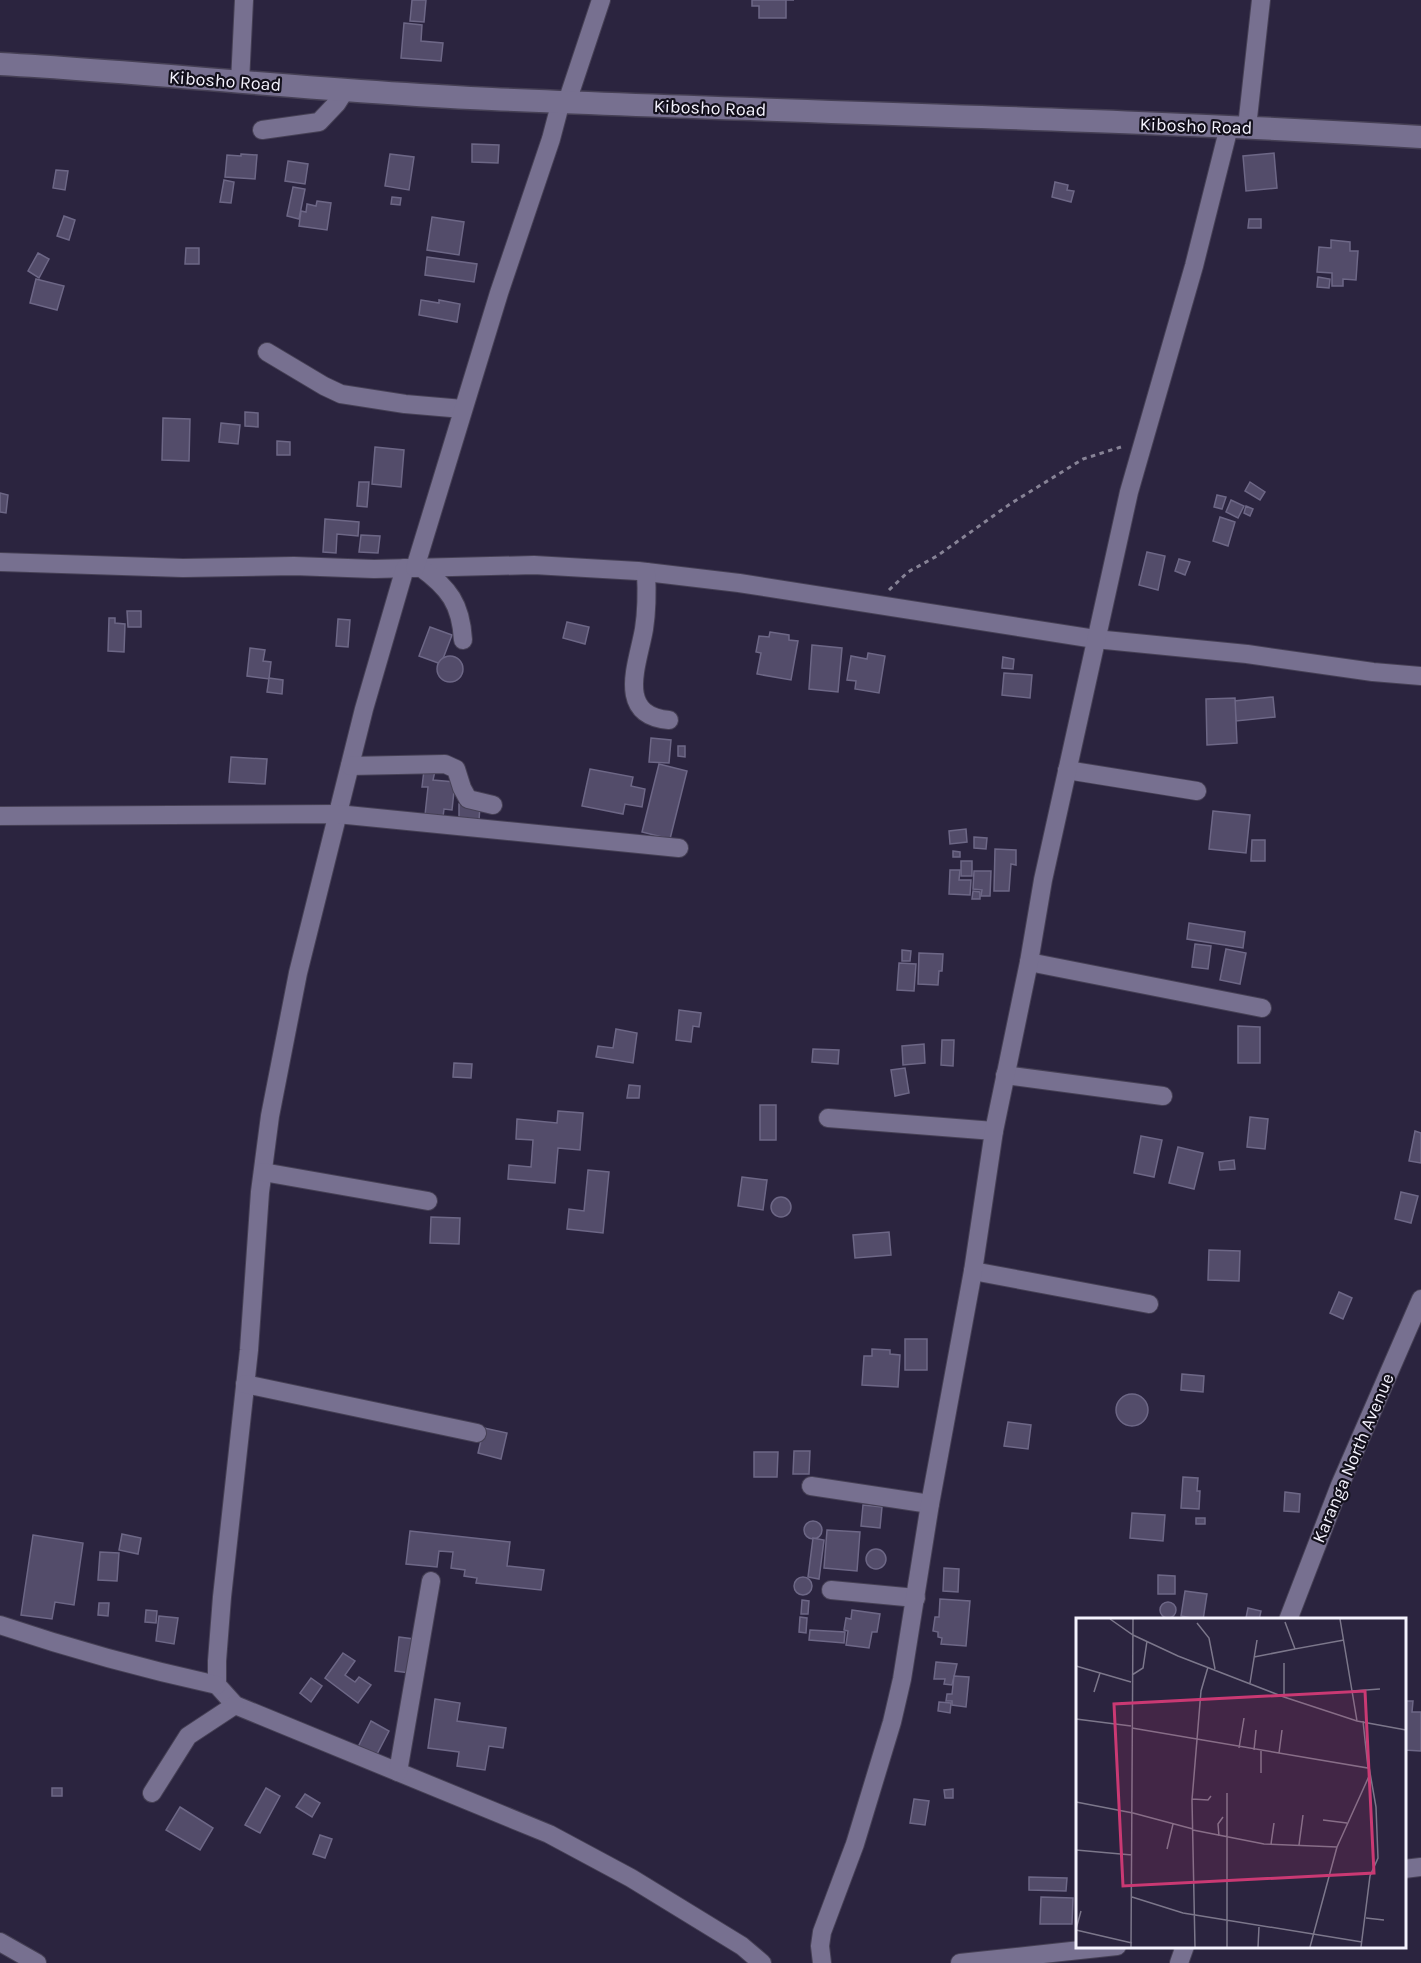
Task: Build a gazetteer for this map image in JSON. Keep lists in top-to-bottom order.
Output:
{
  "streets": {
    "street": ["Kibosho Road", "Karanga North Avenue"]
  }
}
